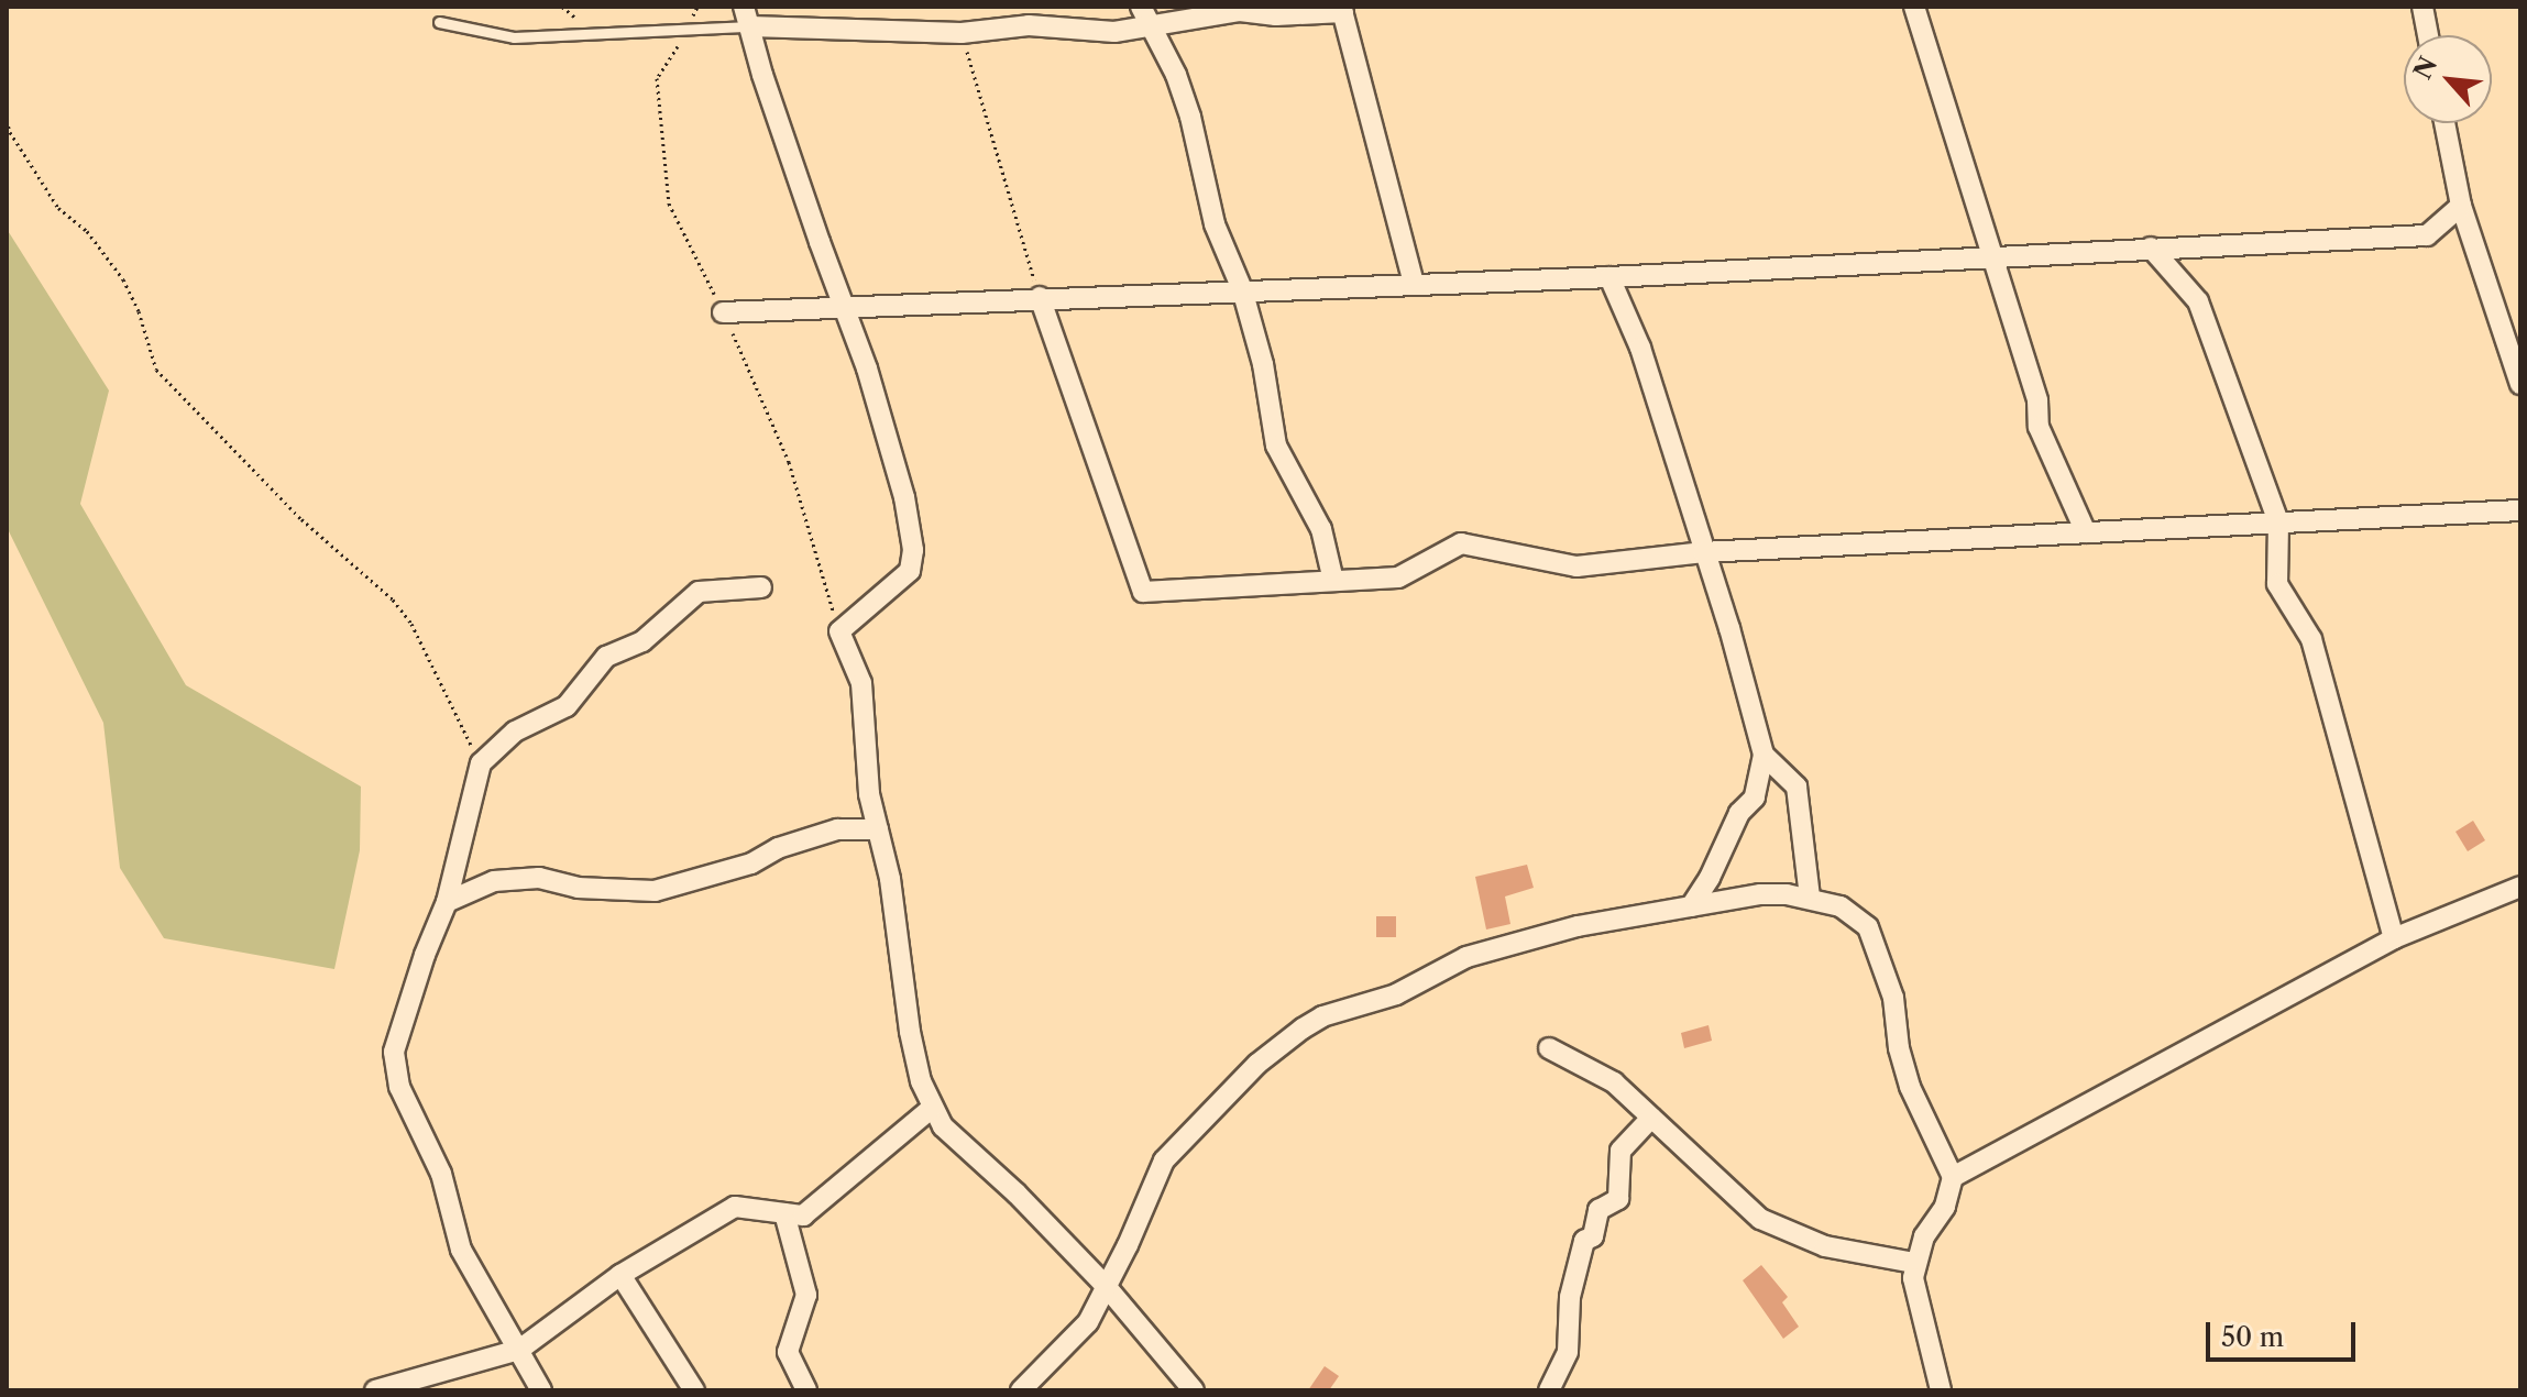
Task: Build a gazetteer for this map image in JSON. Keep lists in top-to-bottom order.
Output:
{
  "scale_bar": "50 m",
  "north": "top left"
}
